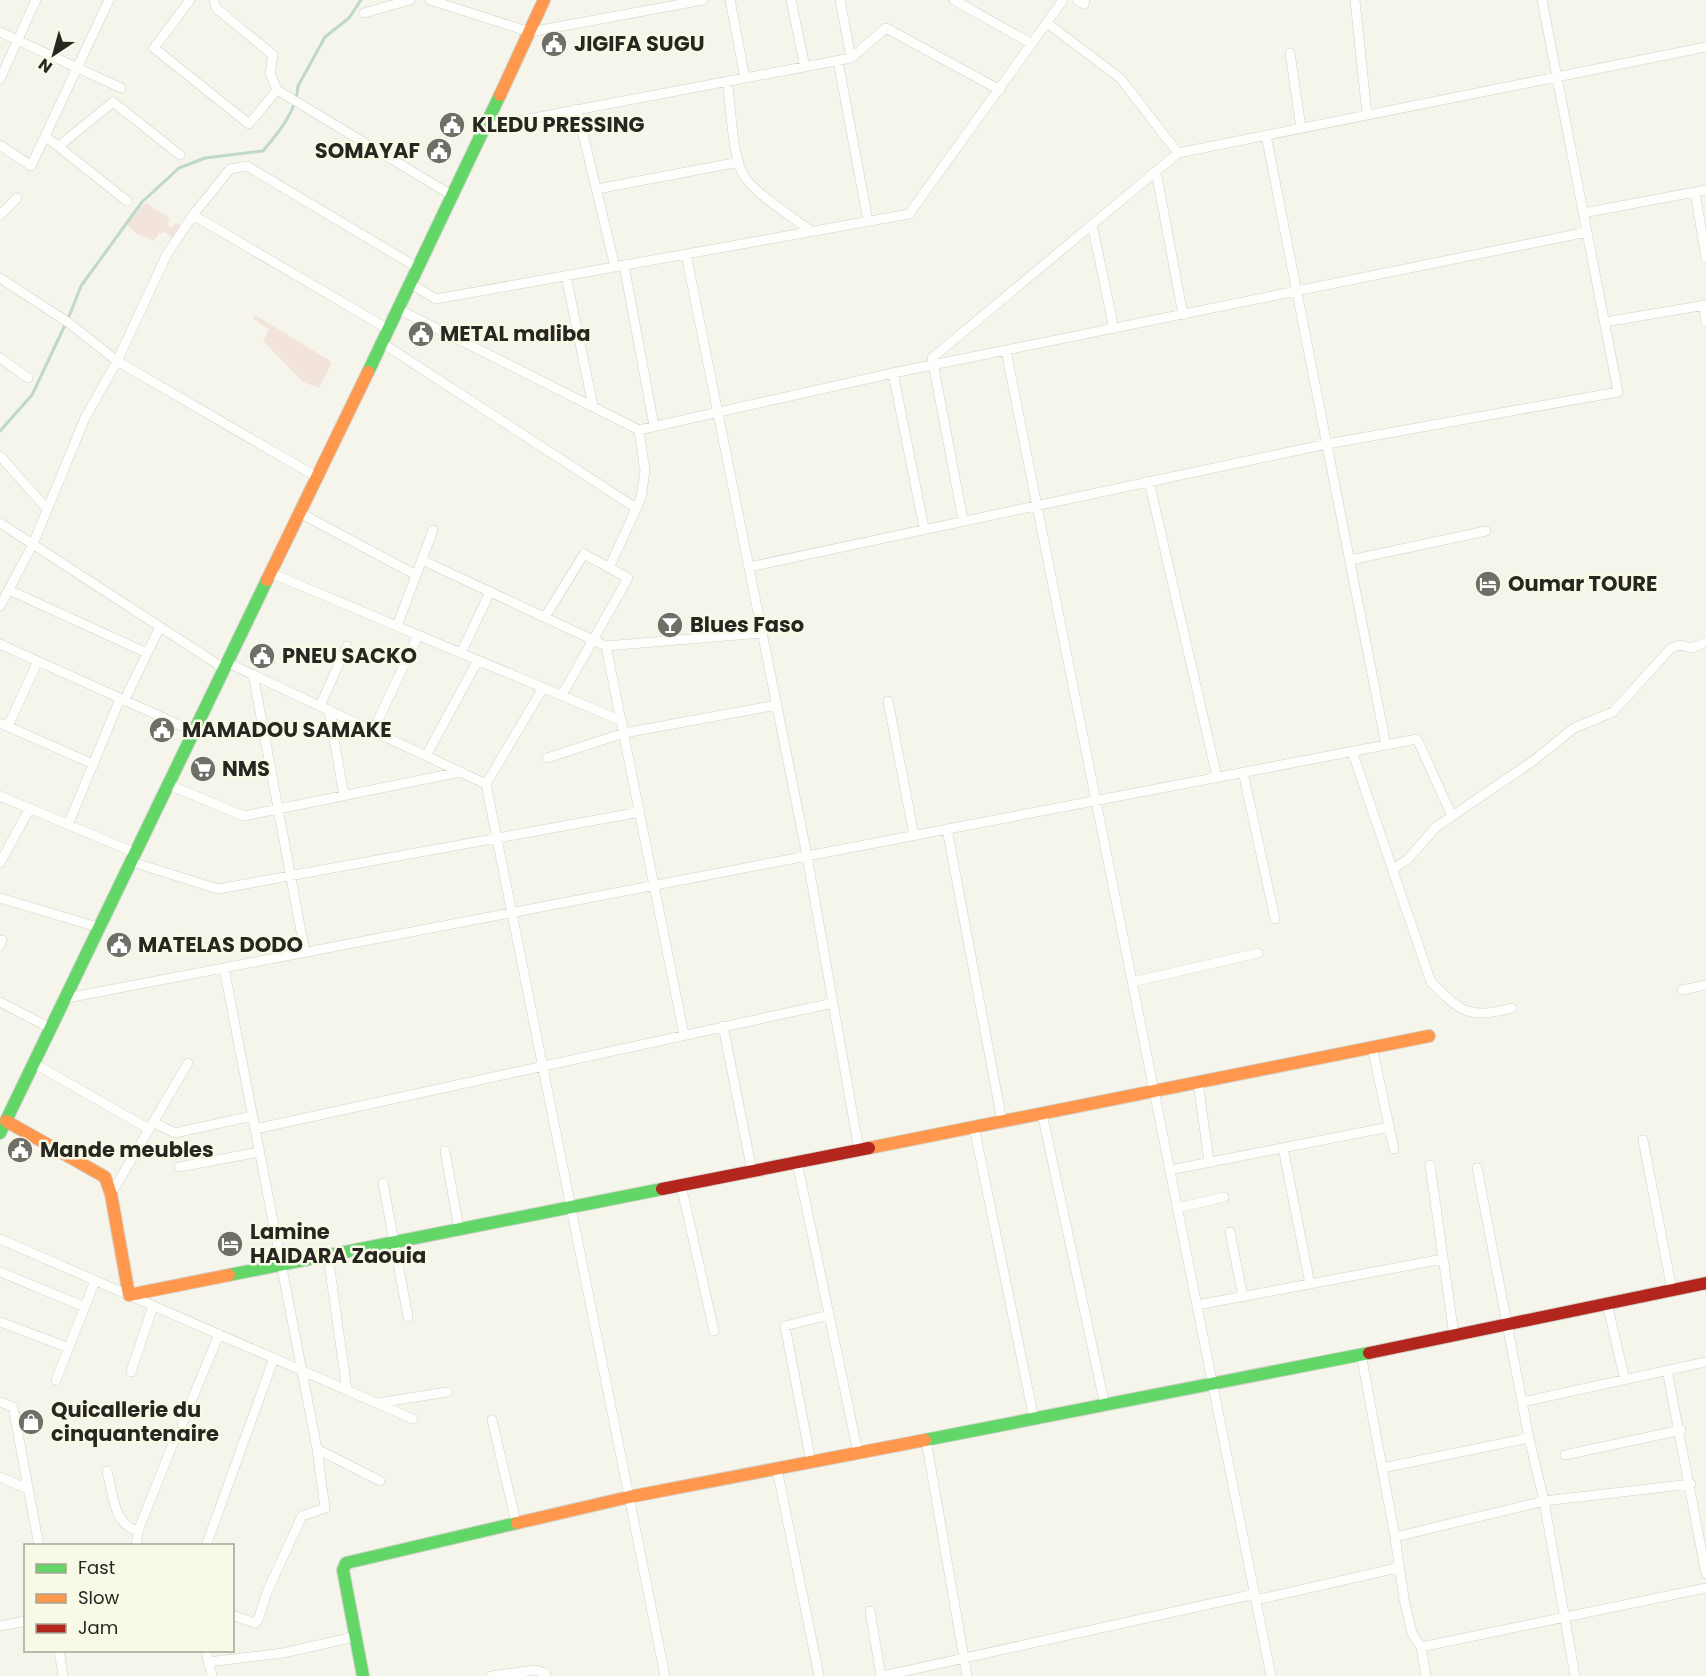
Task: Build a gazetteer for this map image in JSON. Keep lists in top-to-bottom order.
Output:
{
  "places": {
    "public building": [
      "JIGIFA SUGU",
      "KLEDU PRESSING",
      "SOMAYAF",
      "METAL maliba",
      "PNEU SACKO",
      "MAMADOU SAMAKE",
      "MATELAS DODO",
      "Mande meubles"
    ],
    "hotel": ["Oumar TOURE", "Lamine HAIDARA Zaouia"],
    "bar": ["Blues Faso"],
    "supermarket": ["NMS"],
    "shop": ["Quicallerie du cinquantenaire"]
  },
  "legend": ["Fast", "Slow", "Jam"],
  "north": "bottom left"
}
